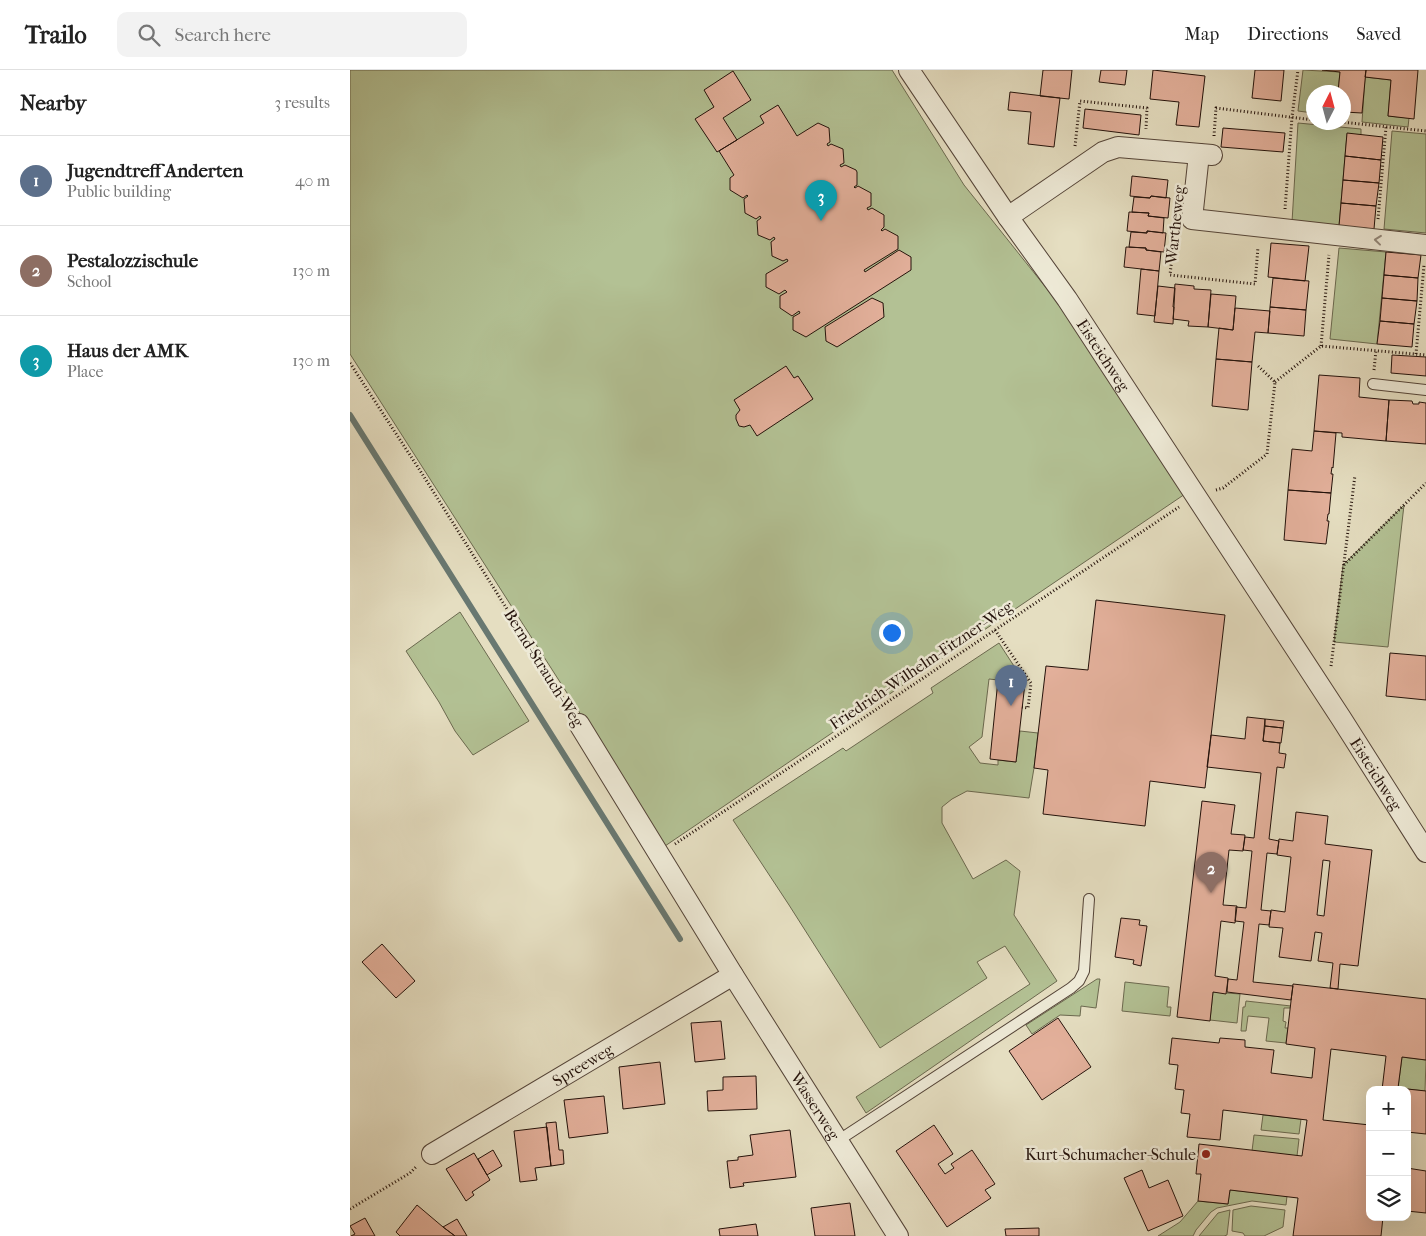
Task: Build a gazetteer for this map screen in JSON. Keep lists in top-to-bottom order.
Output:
{
  "streets": {
    "street": [
      "Wartheweg",
      "Eisteichweg",
      "Bernd-Strauch-Weg",
      "Spreeweg",
      "Wasserweg"
    ],
    "path": ["Friedrich-Wilhelm-Fitzner-Weg"]
  },
  "crossings": [
    ["Eisteichweg", "Friedrich-Wilhelm-Fitzner-Weg"],
    ["Friedrich-Wilhelm-Fitzner-Weg", "Bernd-Strauch-Weg"],
    ["Bernd-Strauch-Weg", "Spreeweg"],
    ["Bernd-Strauch-Weg", "Wasserweg"],
    ["Spreeweg", "Wasserweg"]
  ],
  "places": ["Kurt-Schumacher-Schule"],
  "north": "top",
  "page": {
    "header": "Trailo",
    "search": "Search here",
    "nav": ["Map", "Directions", "Saved"],
    "heading": ["Nearby", "3 results"],
    "list": [
      {
        "mark": "1",
        "name": "Jugendtreff Anderten",
        "note": "Public building",
        "value": "40 m"
      },
      {
        "mark": "2",
        "name": "Pestalozzischule",
        "note": "School",
        "value": "130 m"
      },
      {
        "mark": "3",
        "name": "Haus der AMK",
        "note": "Place",
        "value": "130 m"
      }
    ],
    "pins": ["3", "1", "2"],
    "map_buttons": ["+", "−"]
  }
}
